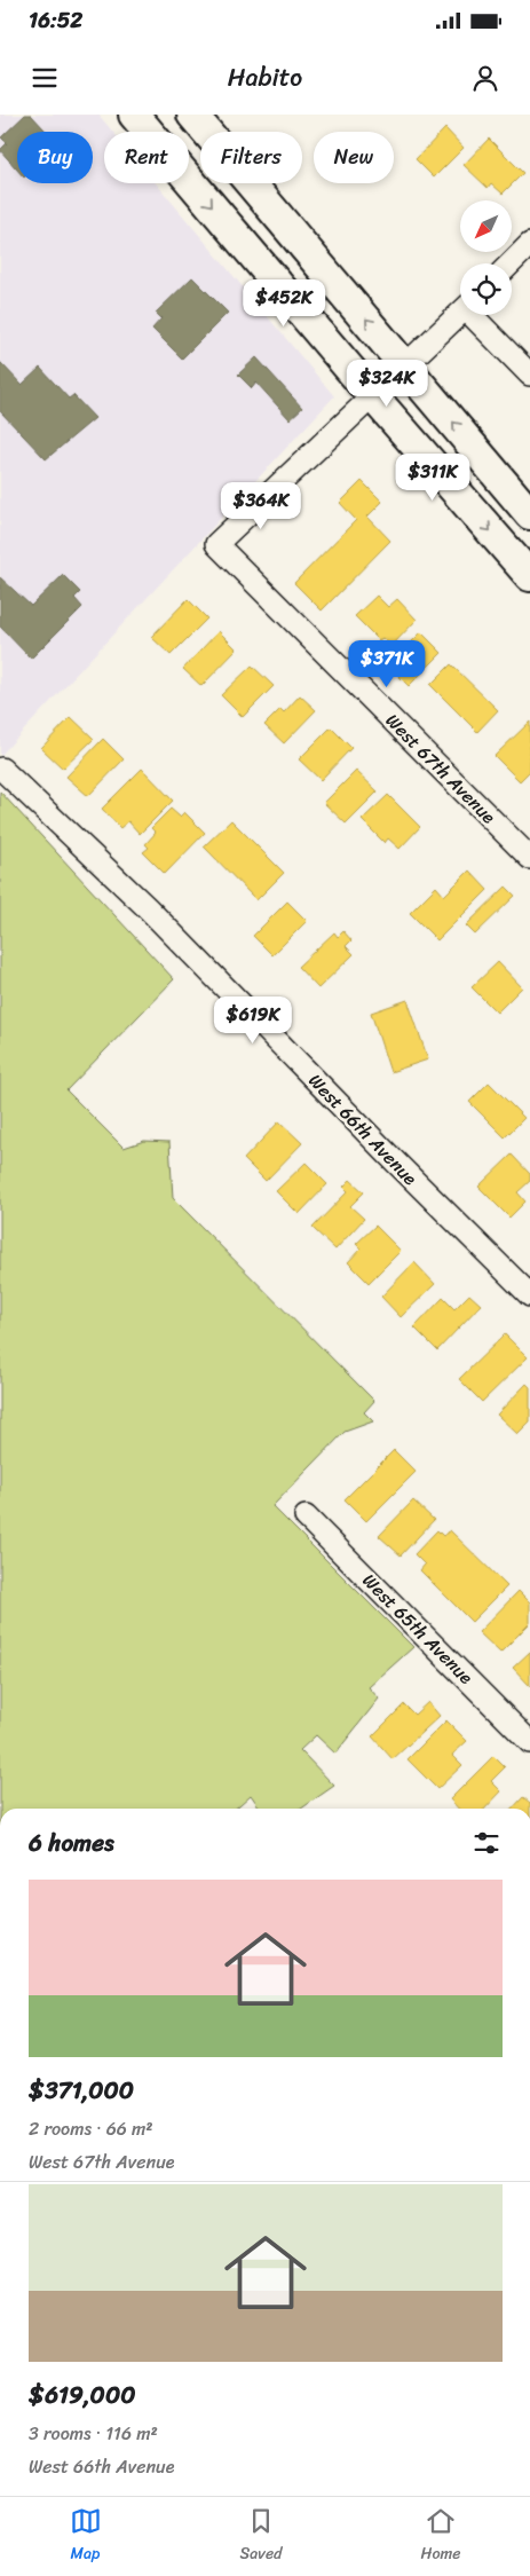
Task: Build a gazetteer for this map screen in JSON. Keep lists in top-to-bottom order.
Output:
{
  "streets": {
    "street": ["West 67th Avenue", "West 66th Avenue", "West 65th Avenue"]
  },
  "north": "bottom left",
  "page": {
    "status": "16:52",
    "header": "Habito",
    "chip": [
      "Buy",
      "Rent",
      "Filters",
      "New"
    ],
    "price": [
      "$452K",
      "$324K",
      "$311K",
      "$364K",
      "$371K",
      "$619K"
    ],
    "heading": "6 homes",
    "list": [
      {
        "name": "$371,000",
        "note": "2 rooms · 66 m² · West 67th Avenue"
      },
      {
        "name": "$619,000",
        "note": "3 rooms · 116 m² · West 66th Avenue"
      }
    ],
    "tabs": ["Map", "Saved", "Home"]
  }
}
